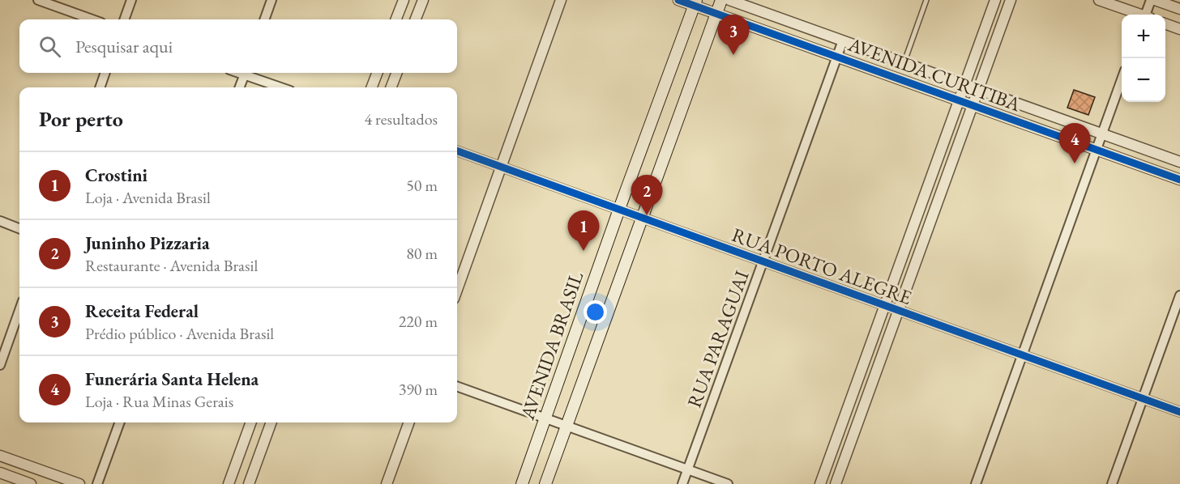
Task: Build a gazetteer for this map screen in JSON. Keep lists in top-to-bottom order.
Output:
{
  "streets": {
    "main road": ["AVENIDA BRASIL"],
    "street": ["AVENIDA CURITIBA", "RUA PORTO ALEGRE", "RUA PARAGUAI"]
  },
  "crossings": [
    ["AVENIDA CURITIBA", "RUA PARAGUAI"],
    ["AVENIDA CURITIBA", "AVENIDA BRASIL"],
    ["RUA PORTO ALEGRE", "RUA PARAGUAI"],
    ["RUA PORTO ALEGRE", "AVENIDA BRASIL"]
  ],
  "page": {
    "map_buttons": ["+", "−"],
    "pins": [
      "3",
      "4",
      "2",
      "1"
    ],
    "search": "Pesquisar aqui",
    "heading": ["Por perto", "4 resultados"],
    "list": [
      {
        "mark": "1",
        "name": "Crostini",
        "note": "Loja · Avenida Brasil",
        "value": "50 m"
      },
      {
        "mark": "2",
        "name": "Juninho Pizzaria",
        "note": "Restaurante · Avenida Brasil",
        "value": "80 m"
      },
      {
        "mark": "3",
        "name": "Receita Federal",
        "note": "Prédio público · Avenida Brasil",
        "value": "220 m"
      },
      {
        "mark": "4",
        "name": "Funerária Santa Helena",
        "note": "Loja · Rua Minas Gerais",
        "value": "390 m"
      }
    ]
  }
}
